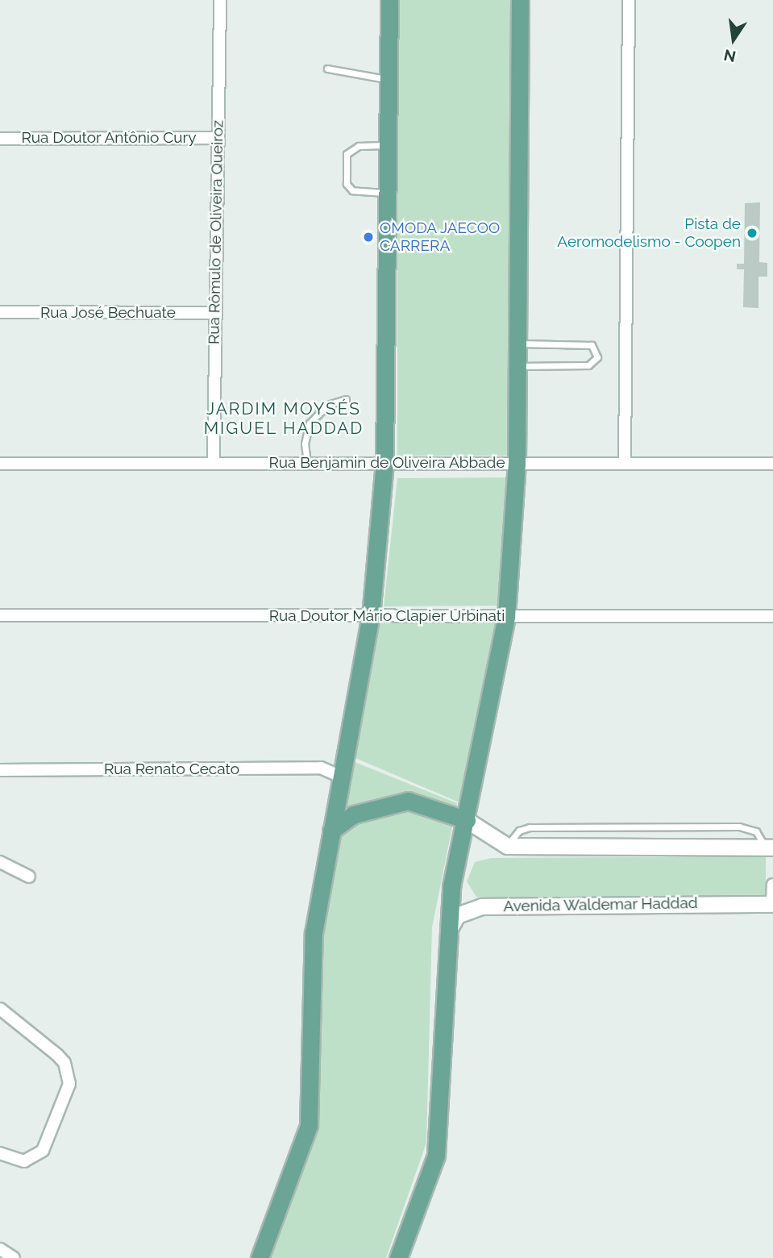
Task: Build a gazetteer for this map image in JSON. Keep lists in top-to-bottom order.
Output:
{
  "streets": {
    "main road": ["Avenida Waldemar Haddad"],
    "street": [
      "Rua Doutor Antônio Cury",
      "Rua Rômulo de Oliveira Queiroz",
      "Rua José Bechuate",
      "Rua Benjamin de Oliveira Abbade",
      "Rua Doutor Mário Clapier Urbinati",
      "Rua Renato Cecato"
    ]
  },
  "crossings": [
    ["Rua Doutor Antônio Cury", "Rua Rômulo de Oliveira Queiroz"],
    ["Rua Rômulo de Oliveira Queiroz", "Rua José Bechuate"],
    ["Rua Rômulo de Oliveira Queiroz", "Rua Benjamin de Oliveira Abbade"]
  ],
  "districts": ["JARDIM MOYSÉS MIGUEL HADDAD"],
  "places": ["Pista de Aeromodelismo - Coopen", "OMODA JAECOO CARRERA"],
  "north": "bottom"
}
